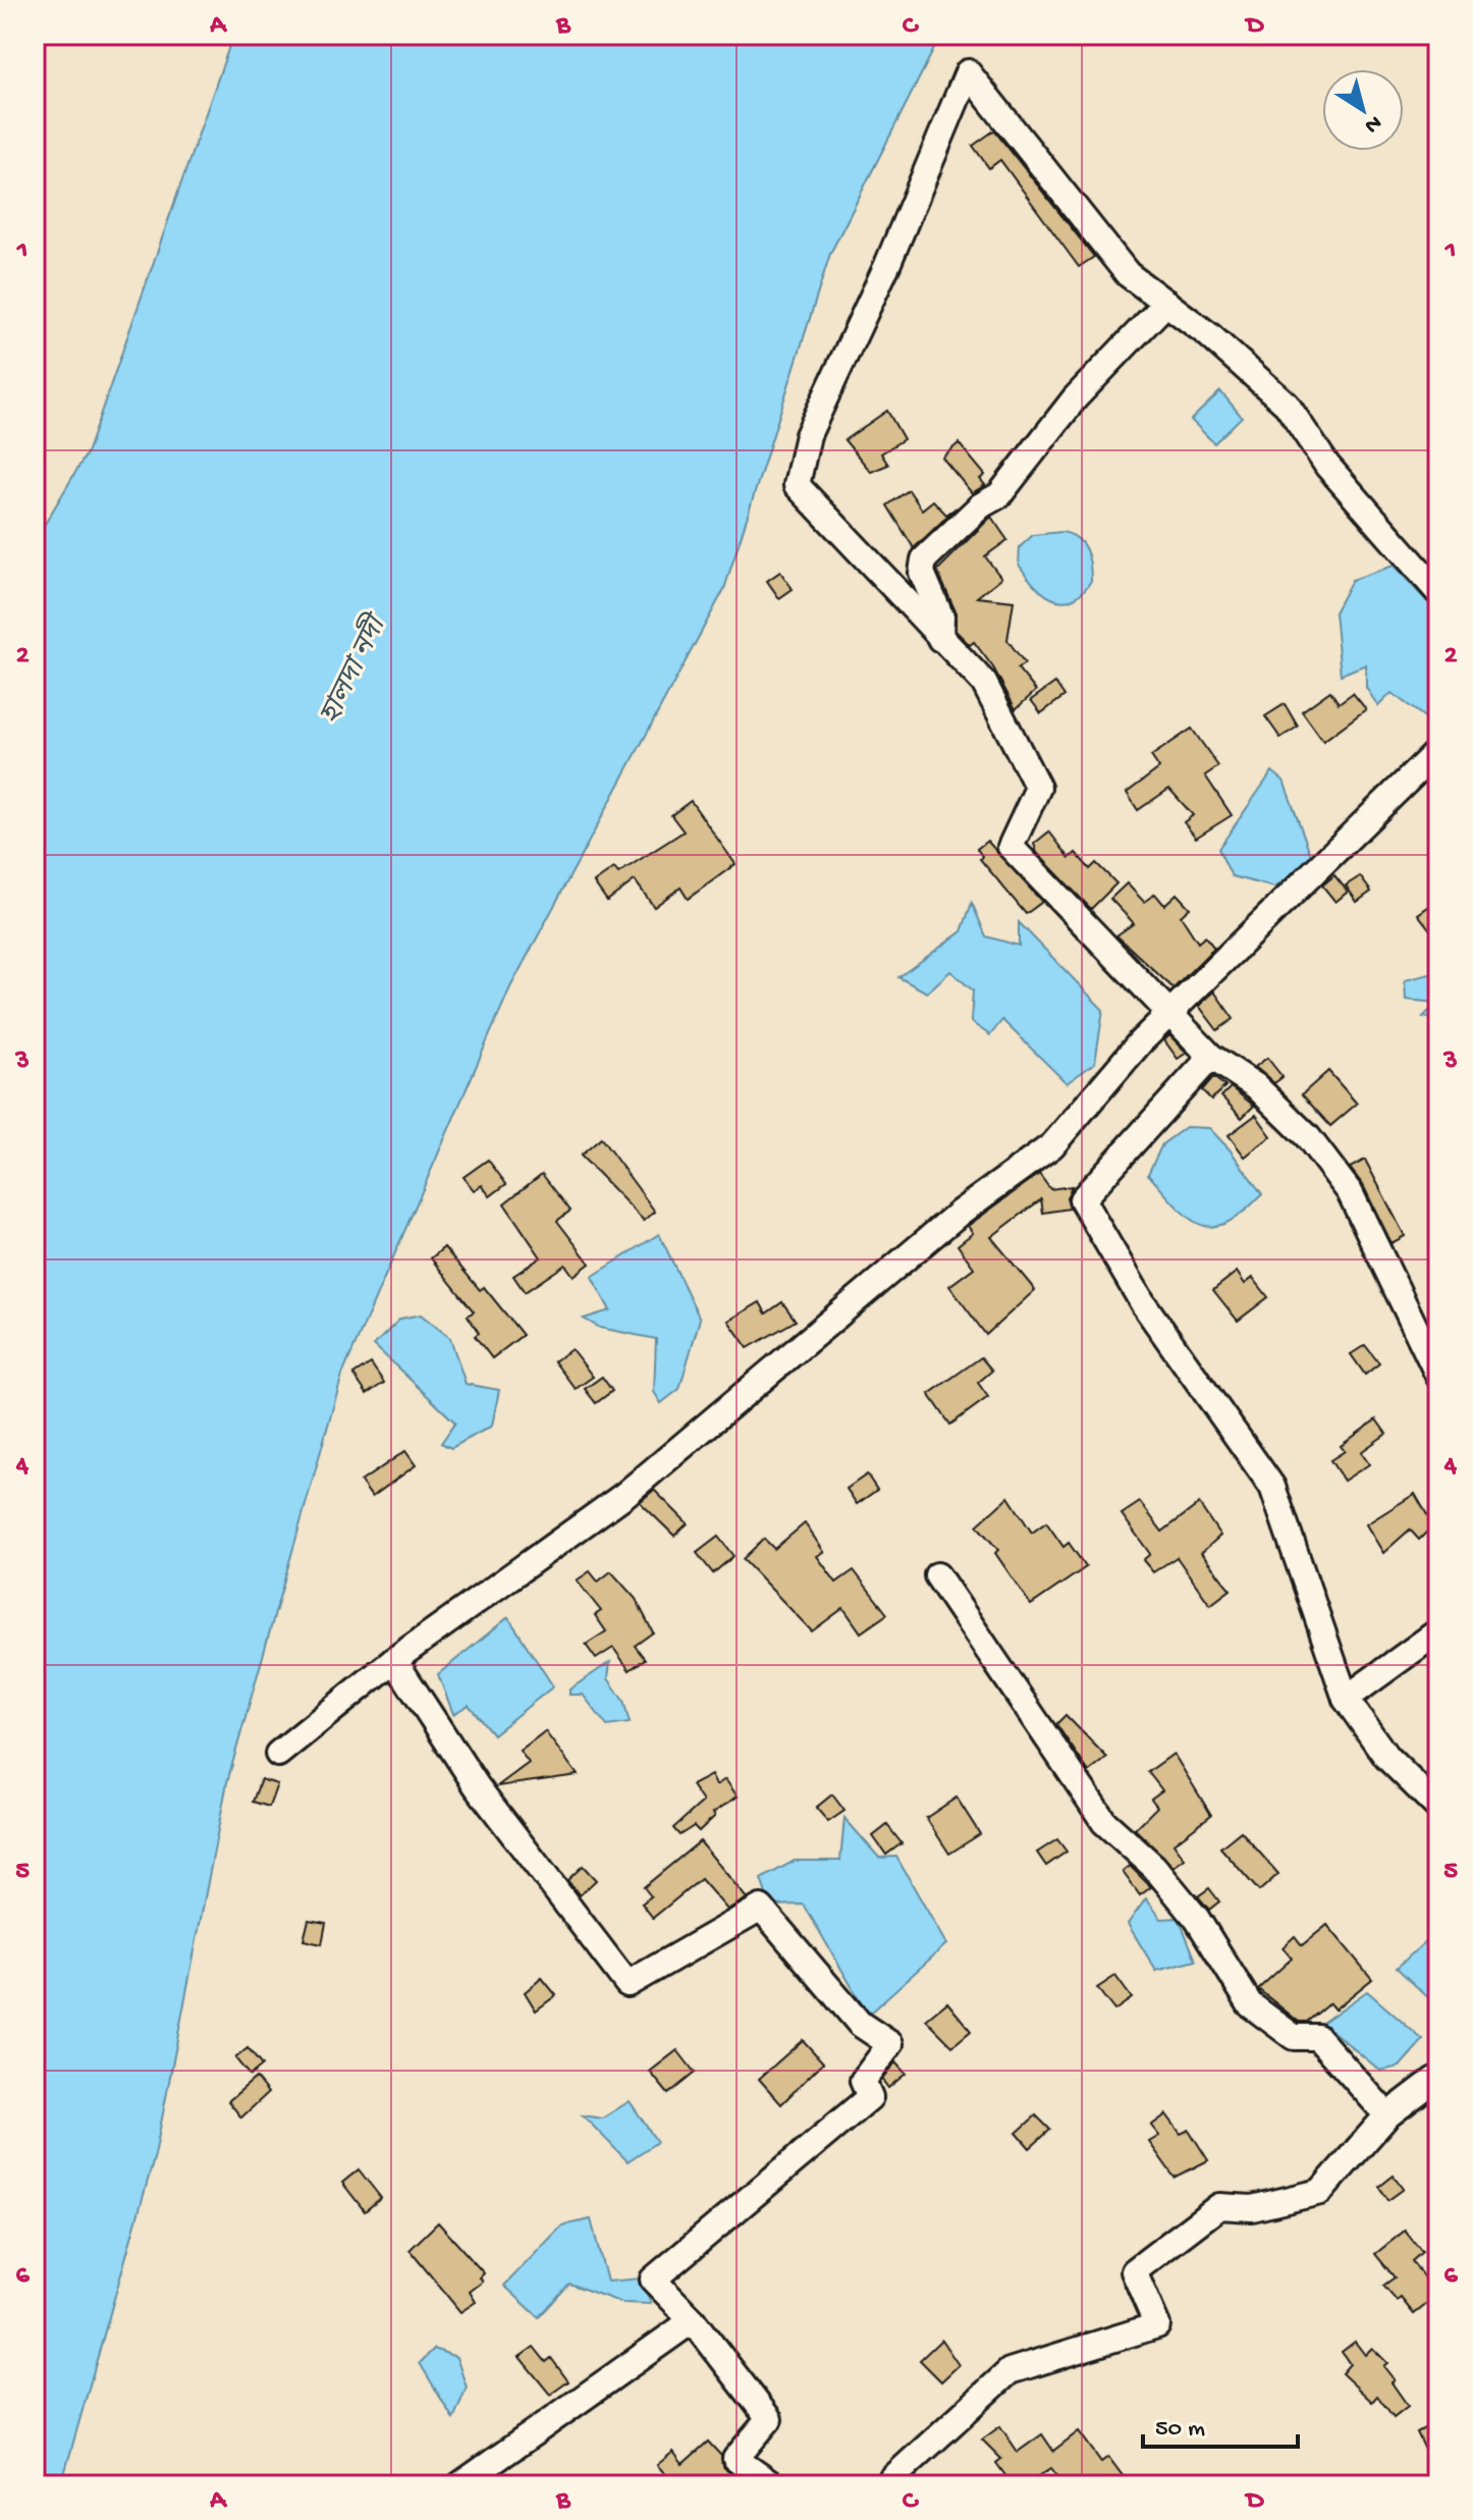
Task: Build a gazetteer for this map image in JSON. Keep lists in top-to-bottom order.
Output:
{
  "water": ["হালদা নদী"],
  "scale_bar": "50 m",
  "north": "bottom right",
  "grid": {
    "columns": [
      "A",
      "B",
      "C",
      "D"
    ],
    "rows": [
      "1",
      "2",
      "3",
      "4",
      "5",
      "6"
    ]
  }
}
